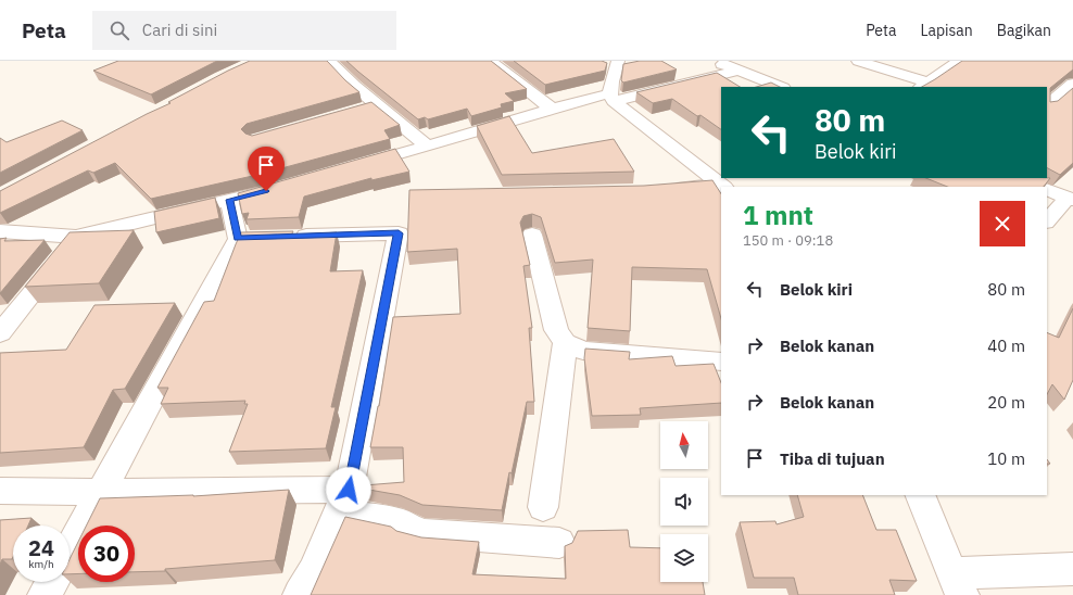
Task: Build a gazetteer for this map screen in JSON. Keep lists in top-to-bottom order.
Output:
{
  "north": "top",
  "page": {
    "header": "Peta",
    "search": "Cari di sini",
    "nav": ["Peta", "Lapisan", "Bagikan"],
    "turn": ["80 m", "Belok kiri"],
    "heading": ["1 mnt", "150 m · 09:18"],
    "list": [
      {
        "name": "Belok kiri",
        "value": "80 m"
      },
      {
        "name": "Belok kanan",
        "value": "40 m"
      },
      {
        "name": "Belok kanan",
        "value": "20 m"
      },
      {
        "name": "Tiba di tujuan",
        "value": "10 m"
      }
    ],
    "speed": "24 km/h",
    "limit": "30"
  }
}
